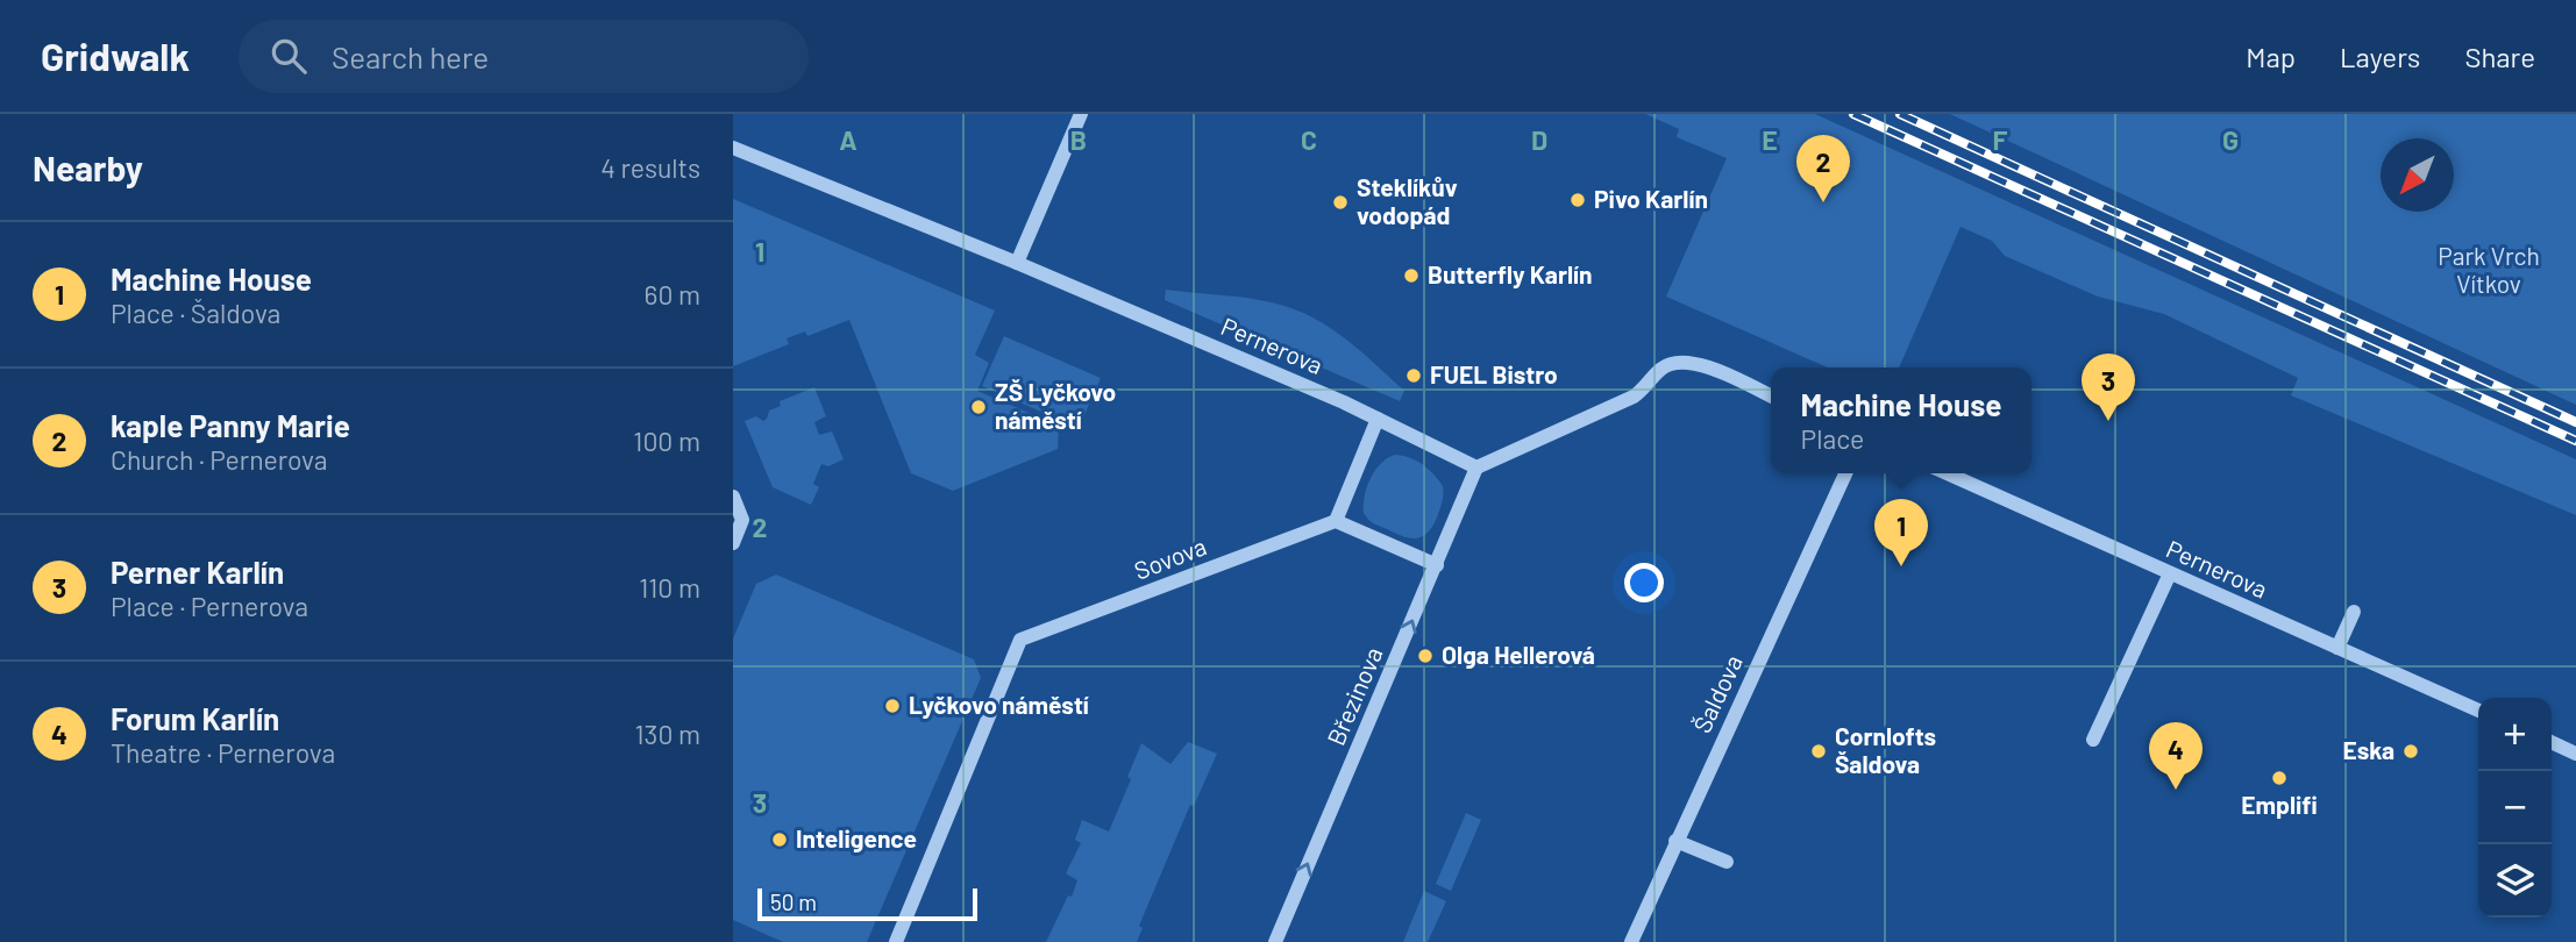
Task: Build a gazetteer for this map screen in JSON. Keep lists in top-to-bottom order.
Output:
{
  "streets": {
    "street": [
      "Pernerova",
      "Sovova",
      "Šaldova",
      "Březinova"
    ]
  },
  "crossings": [
    ["Pernerova", "Březinova"]
  ],
  "one_way": ["Březinova"],
  "parks": ["Park Vrch Vítkov"],
  "places": [
    "Pivo Karlín",
    "Steklíkův vodopád",
    "Butterfly Karlín",
    "FUEL Bistro",
    "ZŠ Lyčkovo náměstí",
    "Olga Hellerová",
    "Lyčkovo náměstí",
    "Cornlofts Šaldova",
    "Eska",
    "Emplifi",
    "Inteligence"
  ],
  "scale_bar": "50 m",
  "north": "bottom left",
  "page": {
    "header": "Gridwalk",
    "search": "Search here",
    "nav": ["Map", "Layers", "Share"],
    "heading": ["Nearby", "4 results"],
    "pins": [
      "2",
      "3",
      "1",
      "4"
    ],
    "list": [
      {
        "mark": "1",
        "name": "Machine House",
        "note": "Place · Šaldova",
        "value": "60 m"
      },
      {
        "mark": "2",
        "name": "kaple Panny Marie",
        "note": "Church · Pernerova",
        "value": "100 m"
      },
      {
        "mark": "3",
        "name": "Perner Karlín",
        "note": "Place · Pernerova",
        "value": "110 m"
      },
      {
        "mark": "4",
        "name": "Forum Karlín",
        "note": "Theatre · Pernerova",
        "value": "130 m"
      }
    ],
    "popup": ["Machine House", "Place"],
    "map_buttons": ["+", "−"],
    "scale": "50 m"
  },
  "grid": {
    "columns": [
      "A",
      "B",
      "C",
      "D",
      "E",
      "F",
      "G"
    ],
    "rows": ["1", "2", "3"]
  }
}
